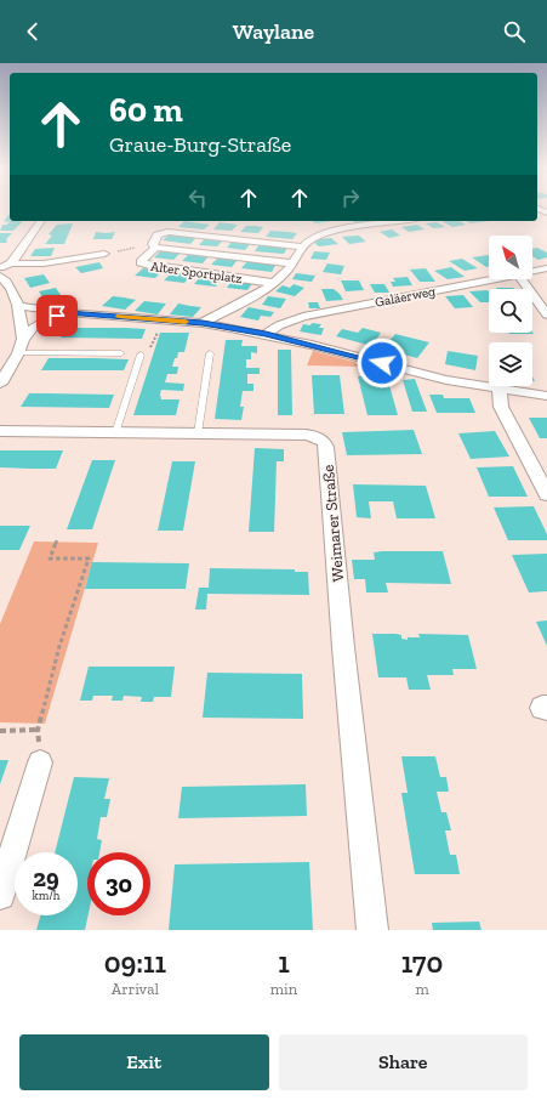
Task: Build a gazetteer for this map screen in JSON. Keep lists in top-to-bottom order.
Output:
{
  "streets": {
    "street": ["Alter Sportplatz", "Galäerweg", "Weimarer Straße"]
  },
  "north": "top left",
  "page": {
    "header": "Waylane",
    "turn": ["60 m", "Graue-Burg-Straße"],
    "speed": "29 km/h",
    "limit": "30",
    "eta": [
      "09:11",
      "Arrival",
      "1",
      "min",
      "170",
      "m"
    ],
    "buttons": ["Exit", "Share"]
  }
}
